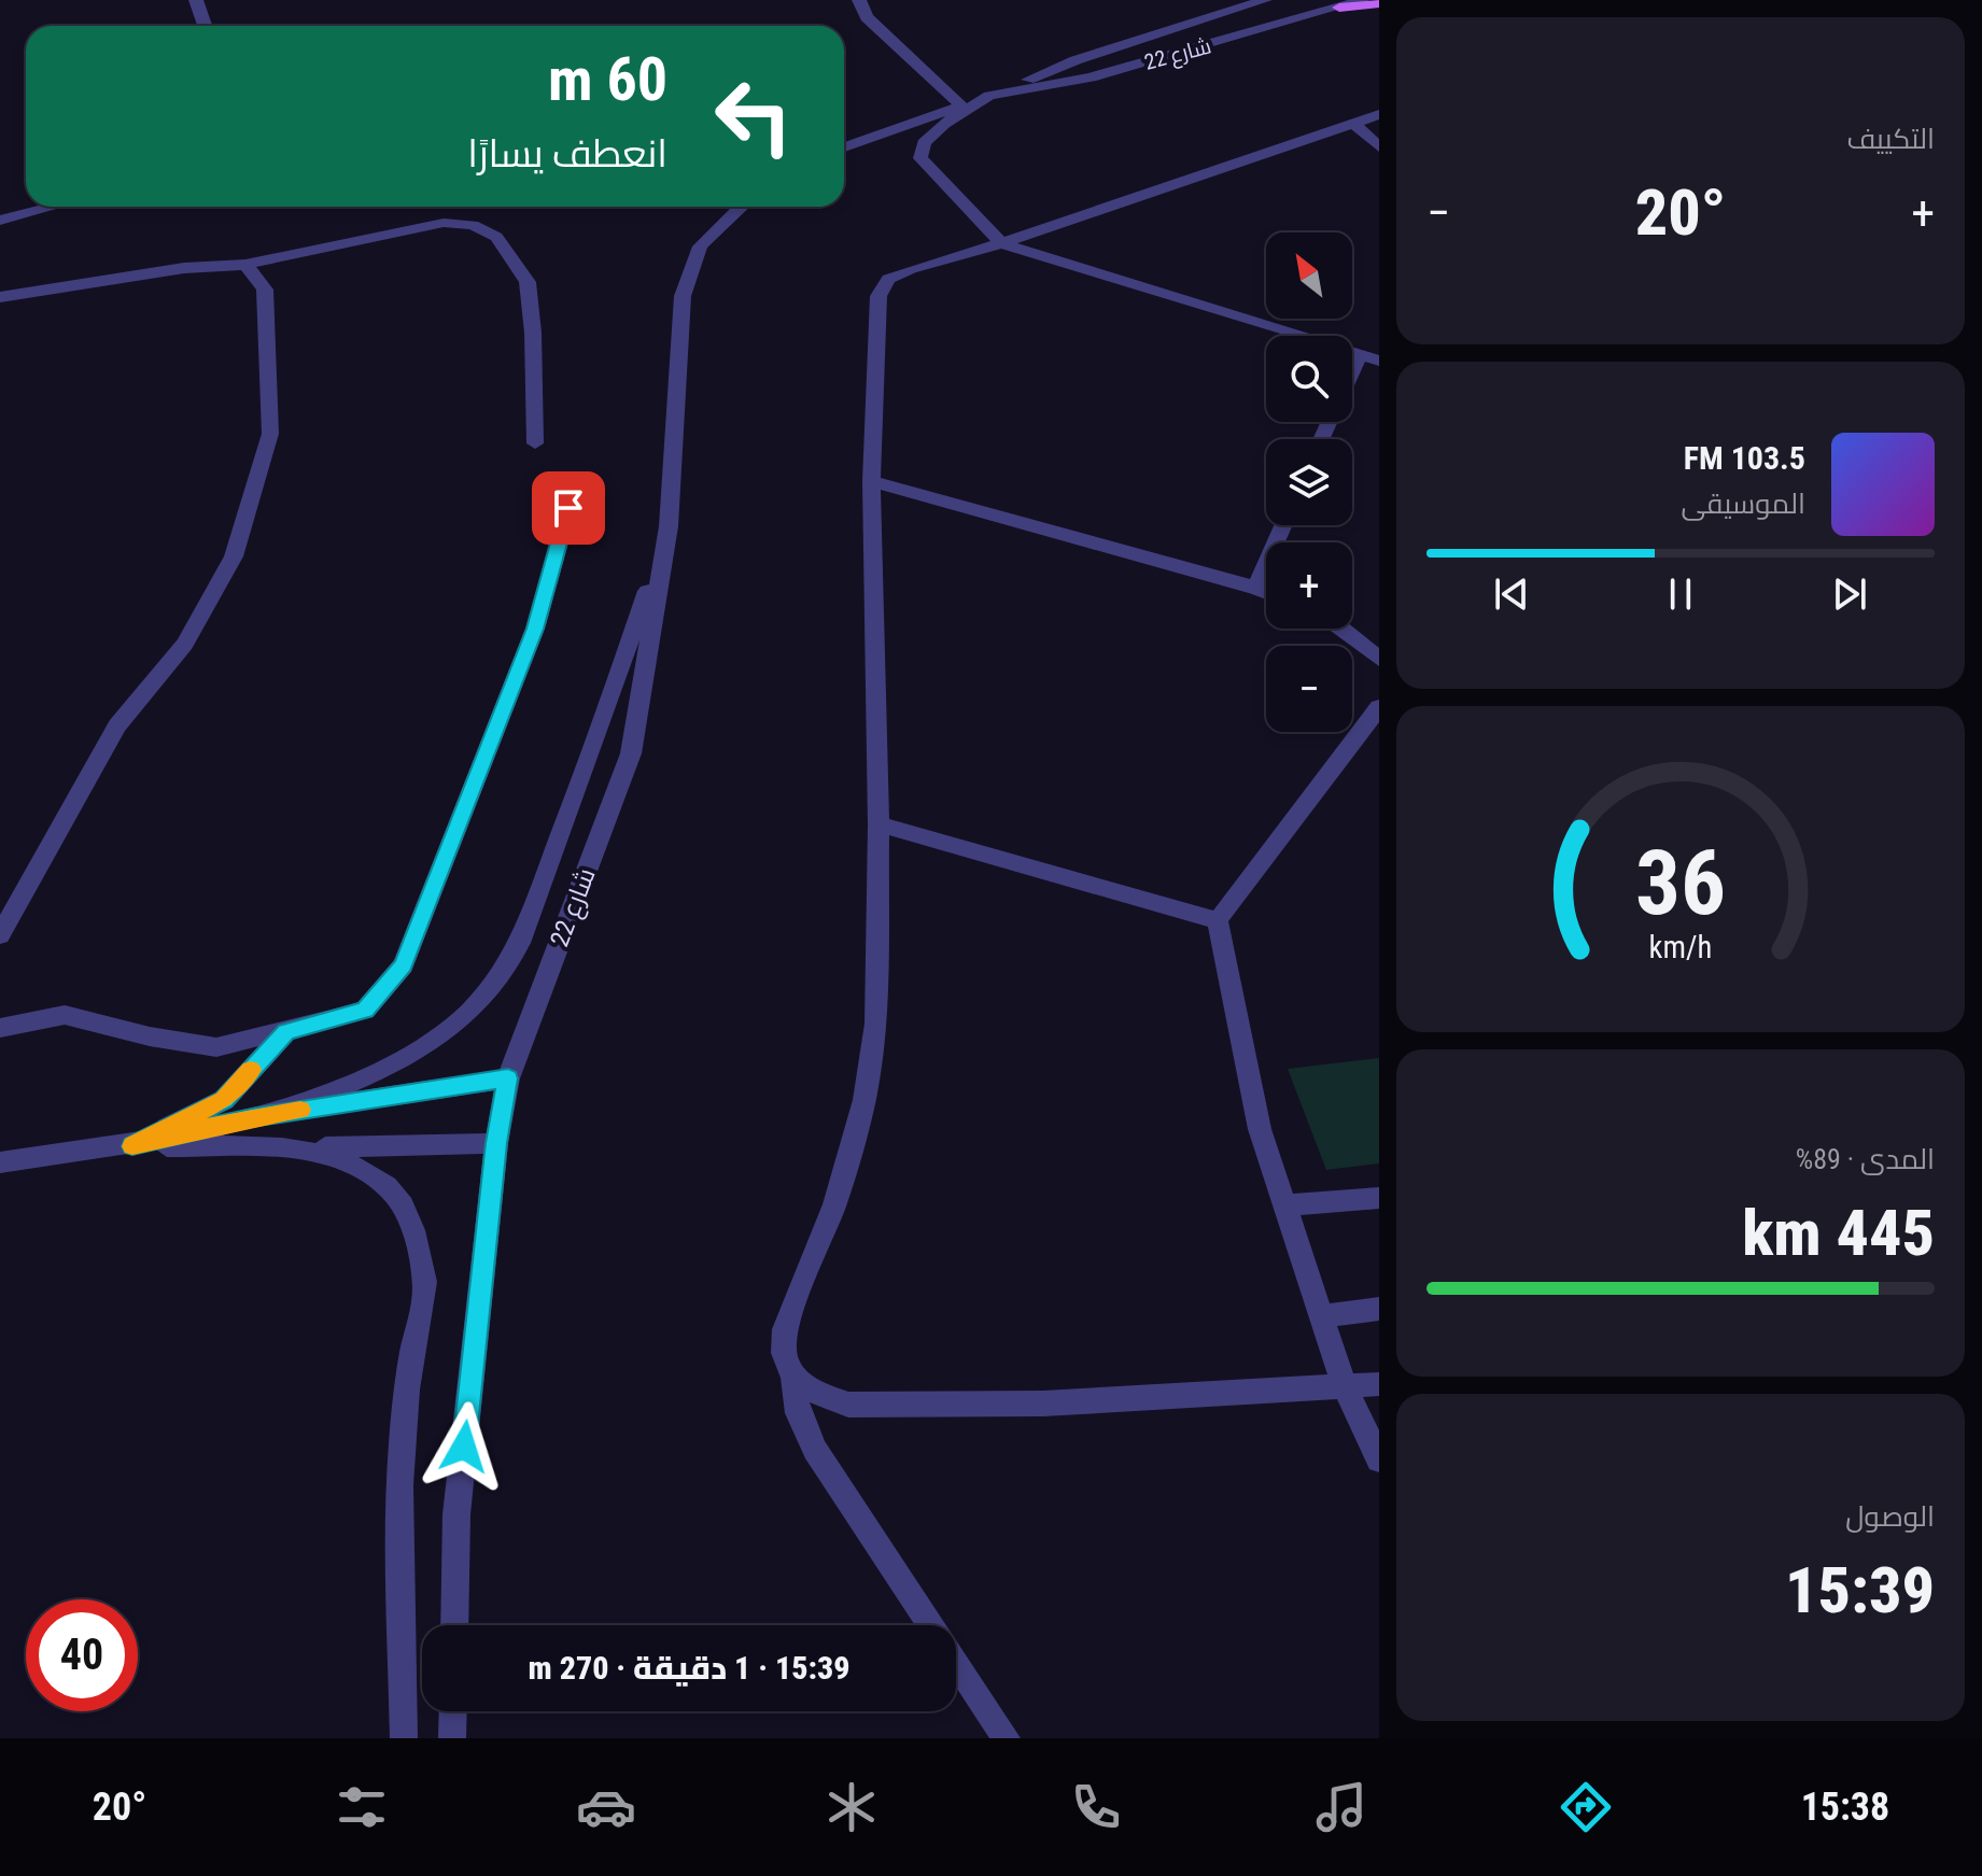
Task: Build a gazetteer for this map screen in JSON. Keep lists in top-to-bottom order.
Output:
{
  "streets": {
    "street": ["شارع 22"]
  },
  "north": "top left",
  "page": {
    "tile": [
      "التكييف",
      ["المدى · 89%", "445 km"],
      ["الوصول", "15:39"]
    ],
    "turn": ["60 m", "انعطف يسارًا"],
    "heat": ["−", "20°", "+"],
    "map_buttons": ["+", "−"],
    "song": ["103.5 FM", "الموسيقى"],
    "limit": "40",
    "trip": "15:39 · 1 دقيقة · 270 m",
    "tabs": ["15:38", "20°"],
    "gauge": ["36", "km/h"]
  }
}
